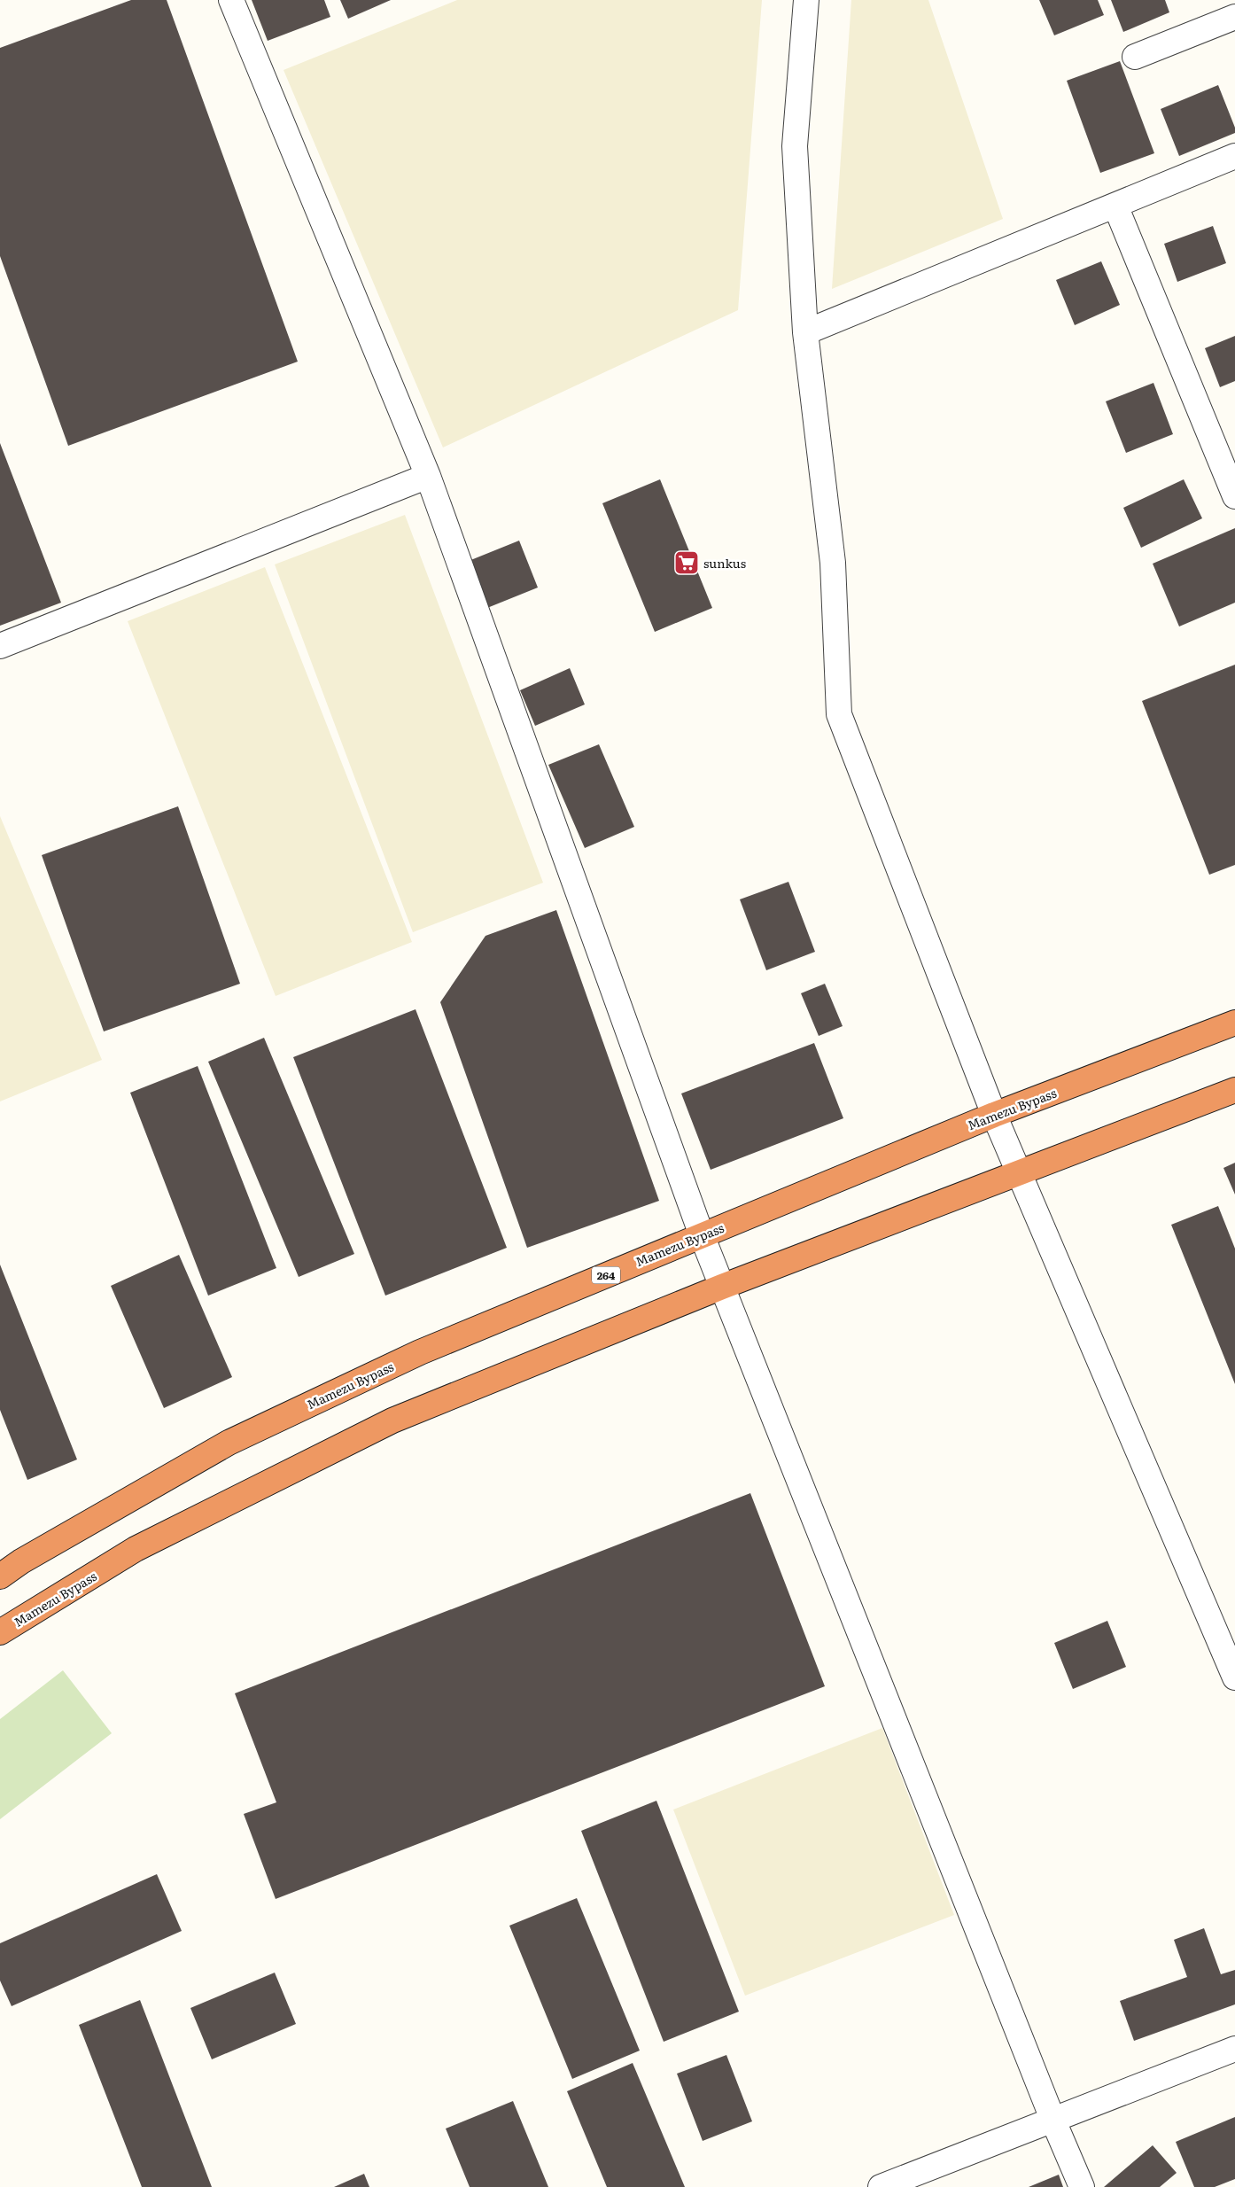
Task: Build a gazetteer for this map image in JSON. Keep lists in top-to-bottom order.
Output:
{
  "streets": {
    "highway": ["Mamezu Bypass", "264"]
  },
  "places": {
    "supermarket": ["sunkus"]
  }
}
